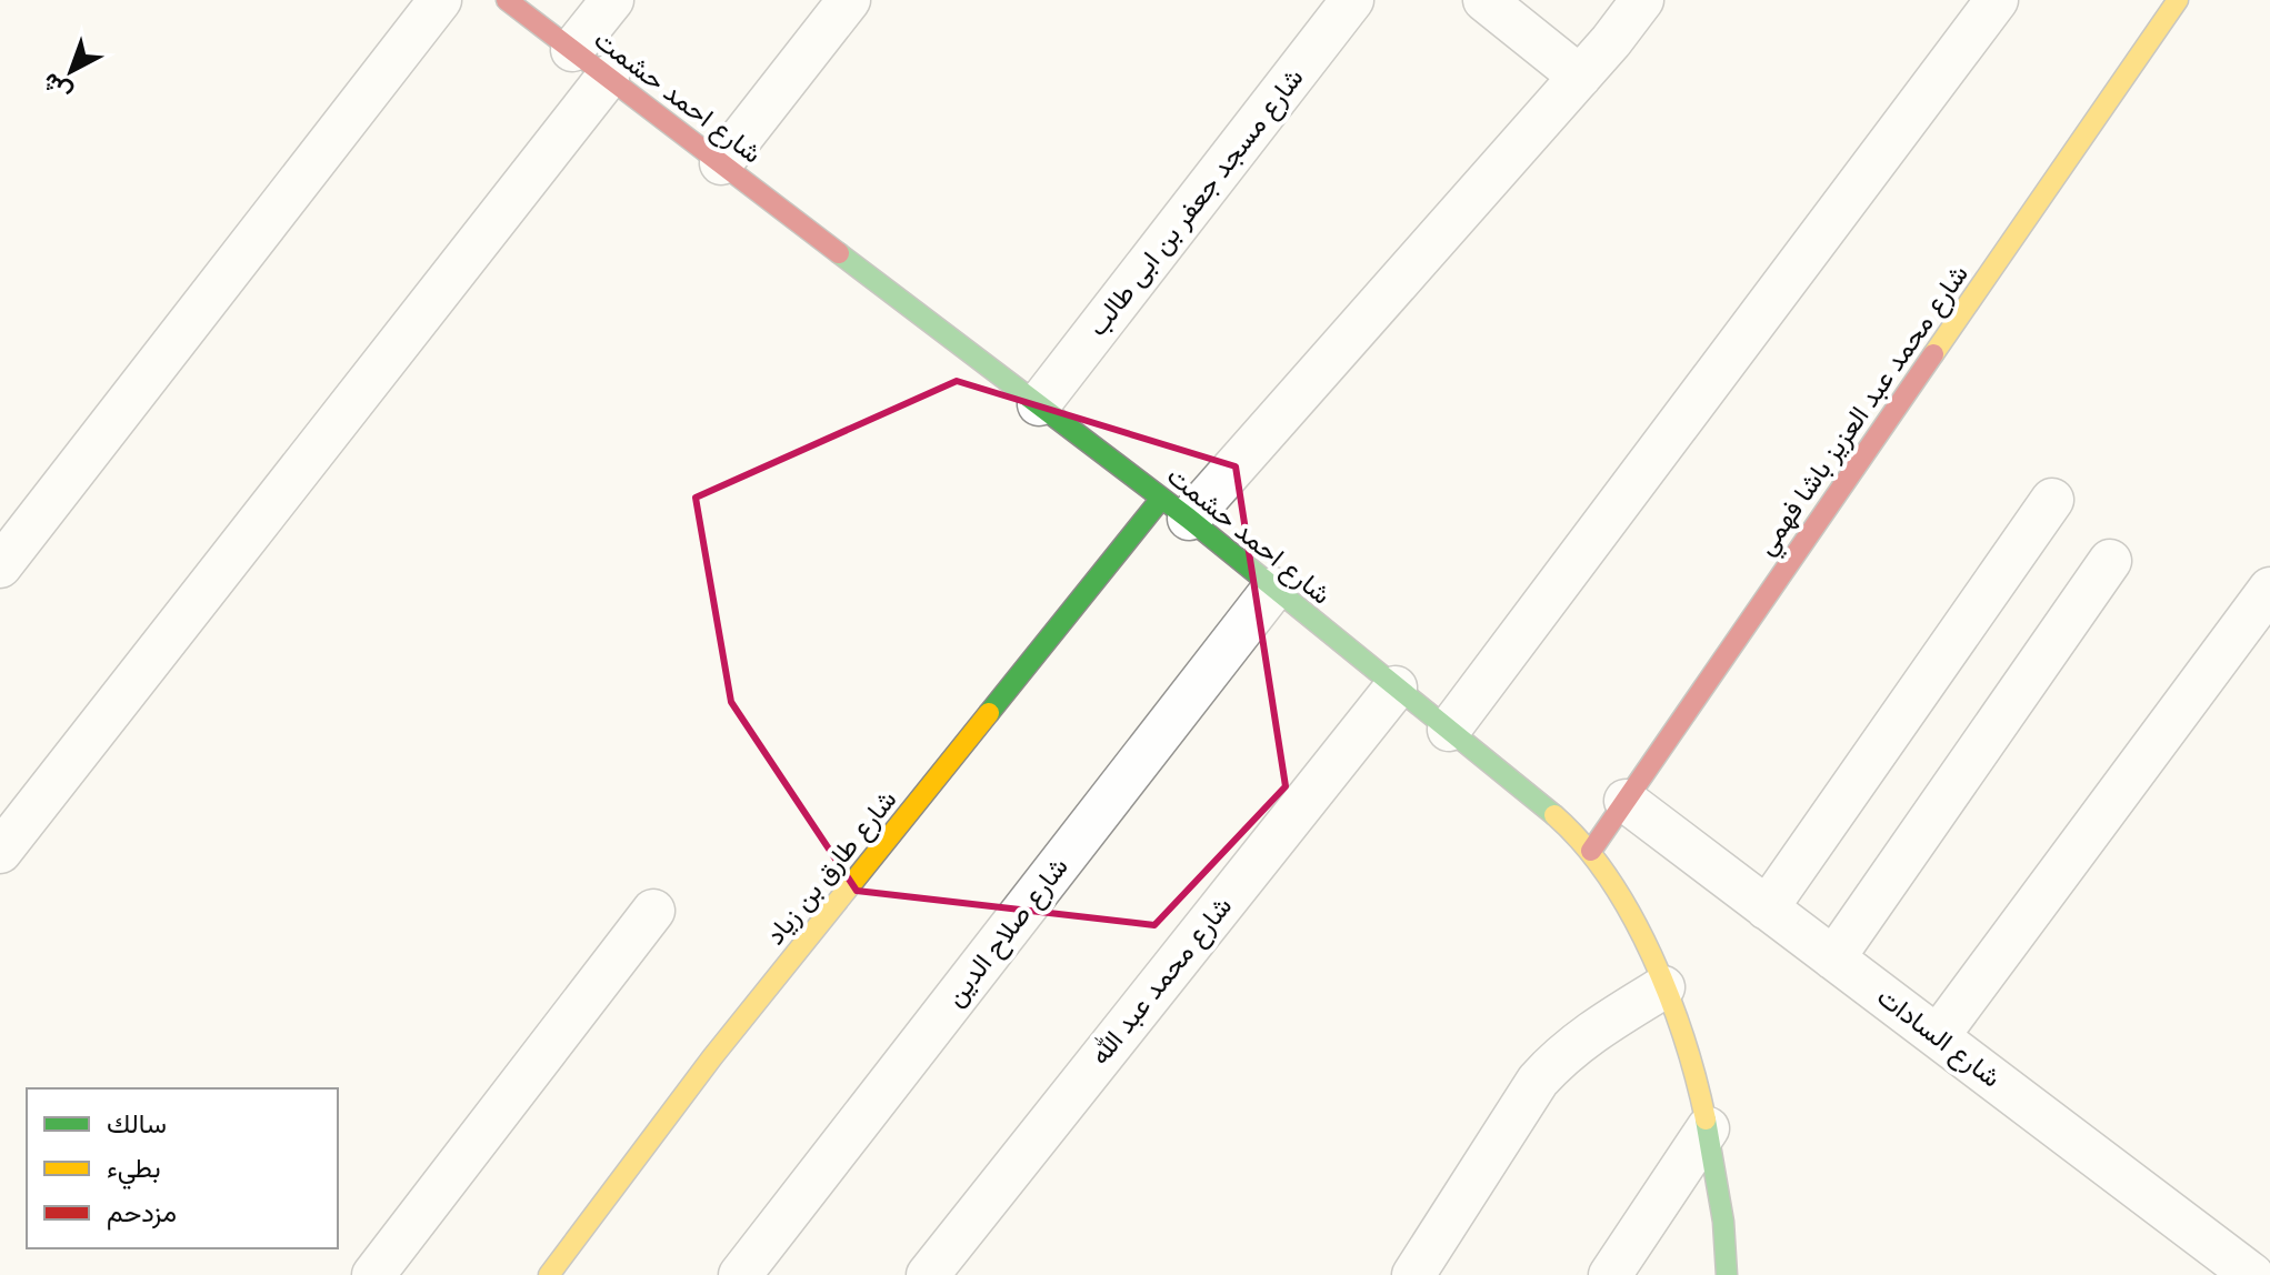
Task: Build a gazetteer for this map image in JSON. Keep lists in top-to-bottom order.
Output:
{
  "streets": {
    "street": [
      "شارع احمد حشمت",
      "شارع مسجد جعفر بن ابى طالب",
      "شارع محمد عبد العزيز باشا فهمي",
      "شارع طارق بن زياد",
      "شارع صلاح الدين",
      "شارع محمد عبد الله",
      "شارع السادات"
    ]
  },
  "crossings": [
    ["شارع احمد حشمت", "شارع مسجد جعفر بن ابى طالب"],
    ["شارع احمد حشمت", "شارع محمد عبد العزيز باشا فهمي"],
    ["شارع احمد حشمت", "شارع طارق بن زياد"],
    ["شارع احمد حشمت", "شارع صلاح الدين"],
    ["شارع احمد حشمت", "شارع محمد عبد الله"],
    ["شارع محمد عبد العزيز باشا فهمي", "شارع السادات"]
  ],
  "legend": ["سالك", "بطيء", "مزدحم"],
  "north": "bottom left"
}
